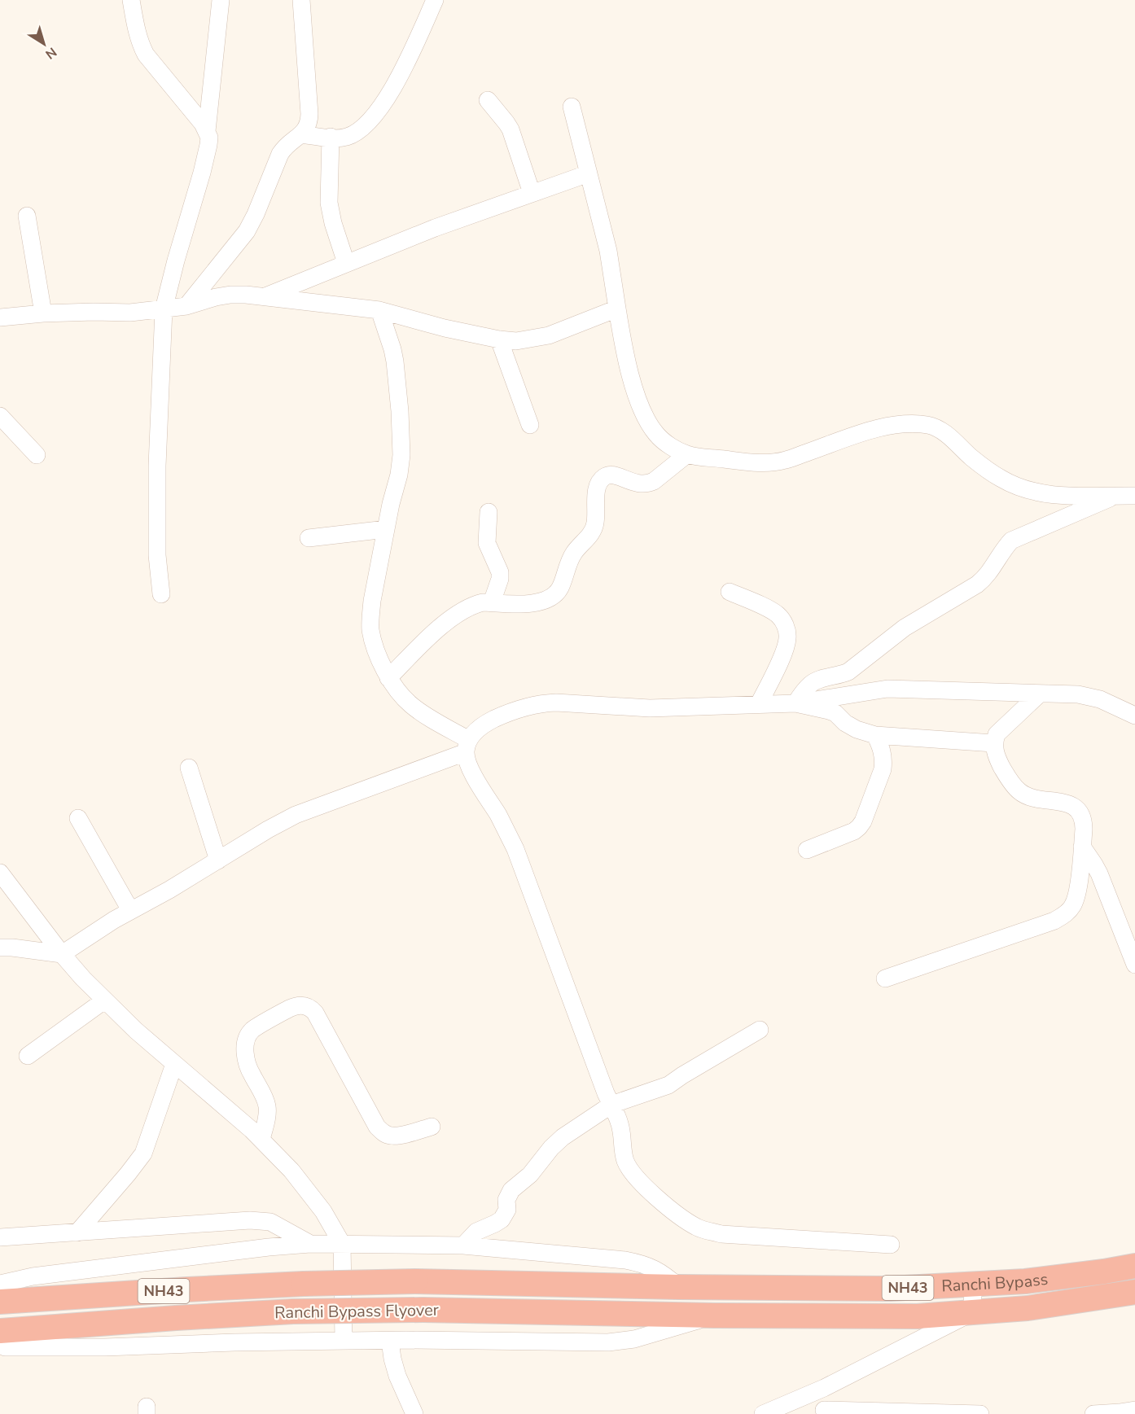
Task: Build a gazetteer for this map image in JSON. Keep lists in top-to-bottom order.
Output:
{
  "streets": {
    "highway": ["Ranchi Bypass", "NH43", "Ranchi Bypass Flyover"]
  },
  "crossings": [
    ["Ranchi Bypass", "Ranchi Bypass Flyover"]
  ],
  "north": "bottom right"
}
